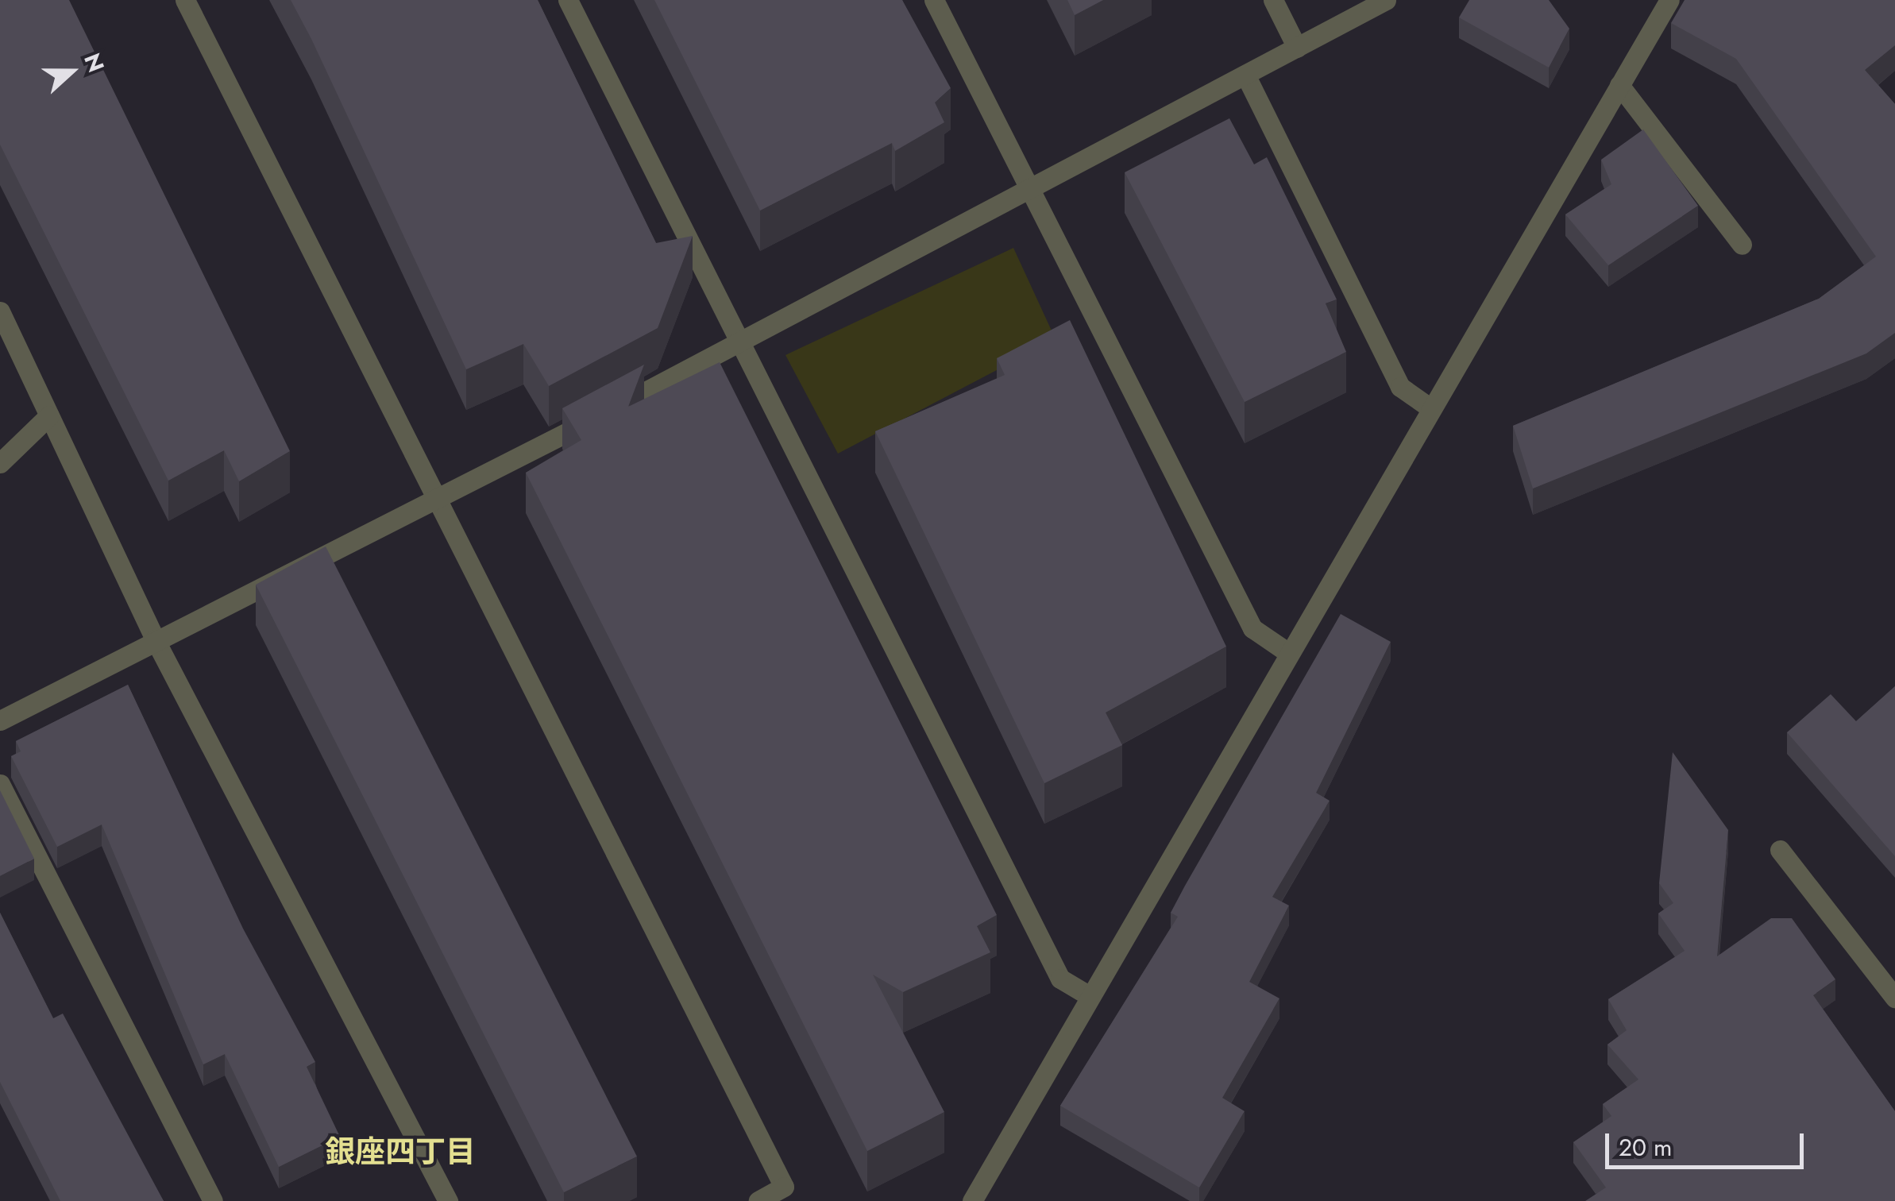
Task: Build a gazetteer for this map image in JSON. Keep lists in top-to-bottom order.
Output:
{
  "districts": ["銀座四丁目"],
  "scale_bar": "20 m",
  "north": "right"
}
